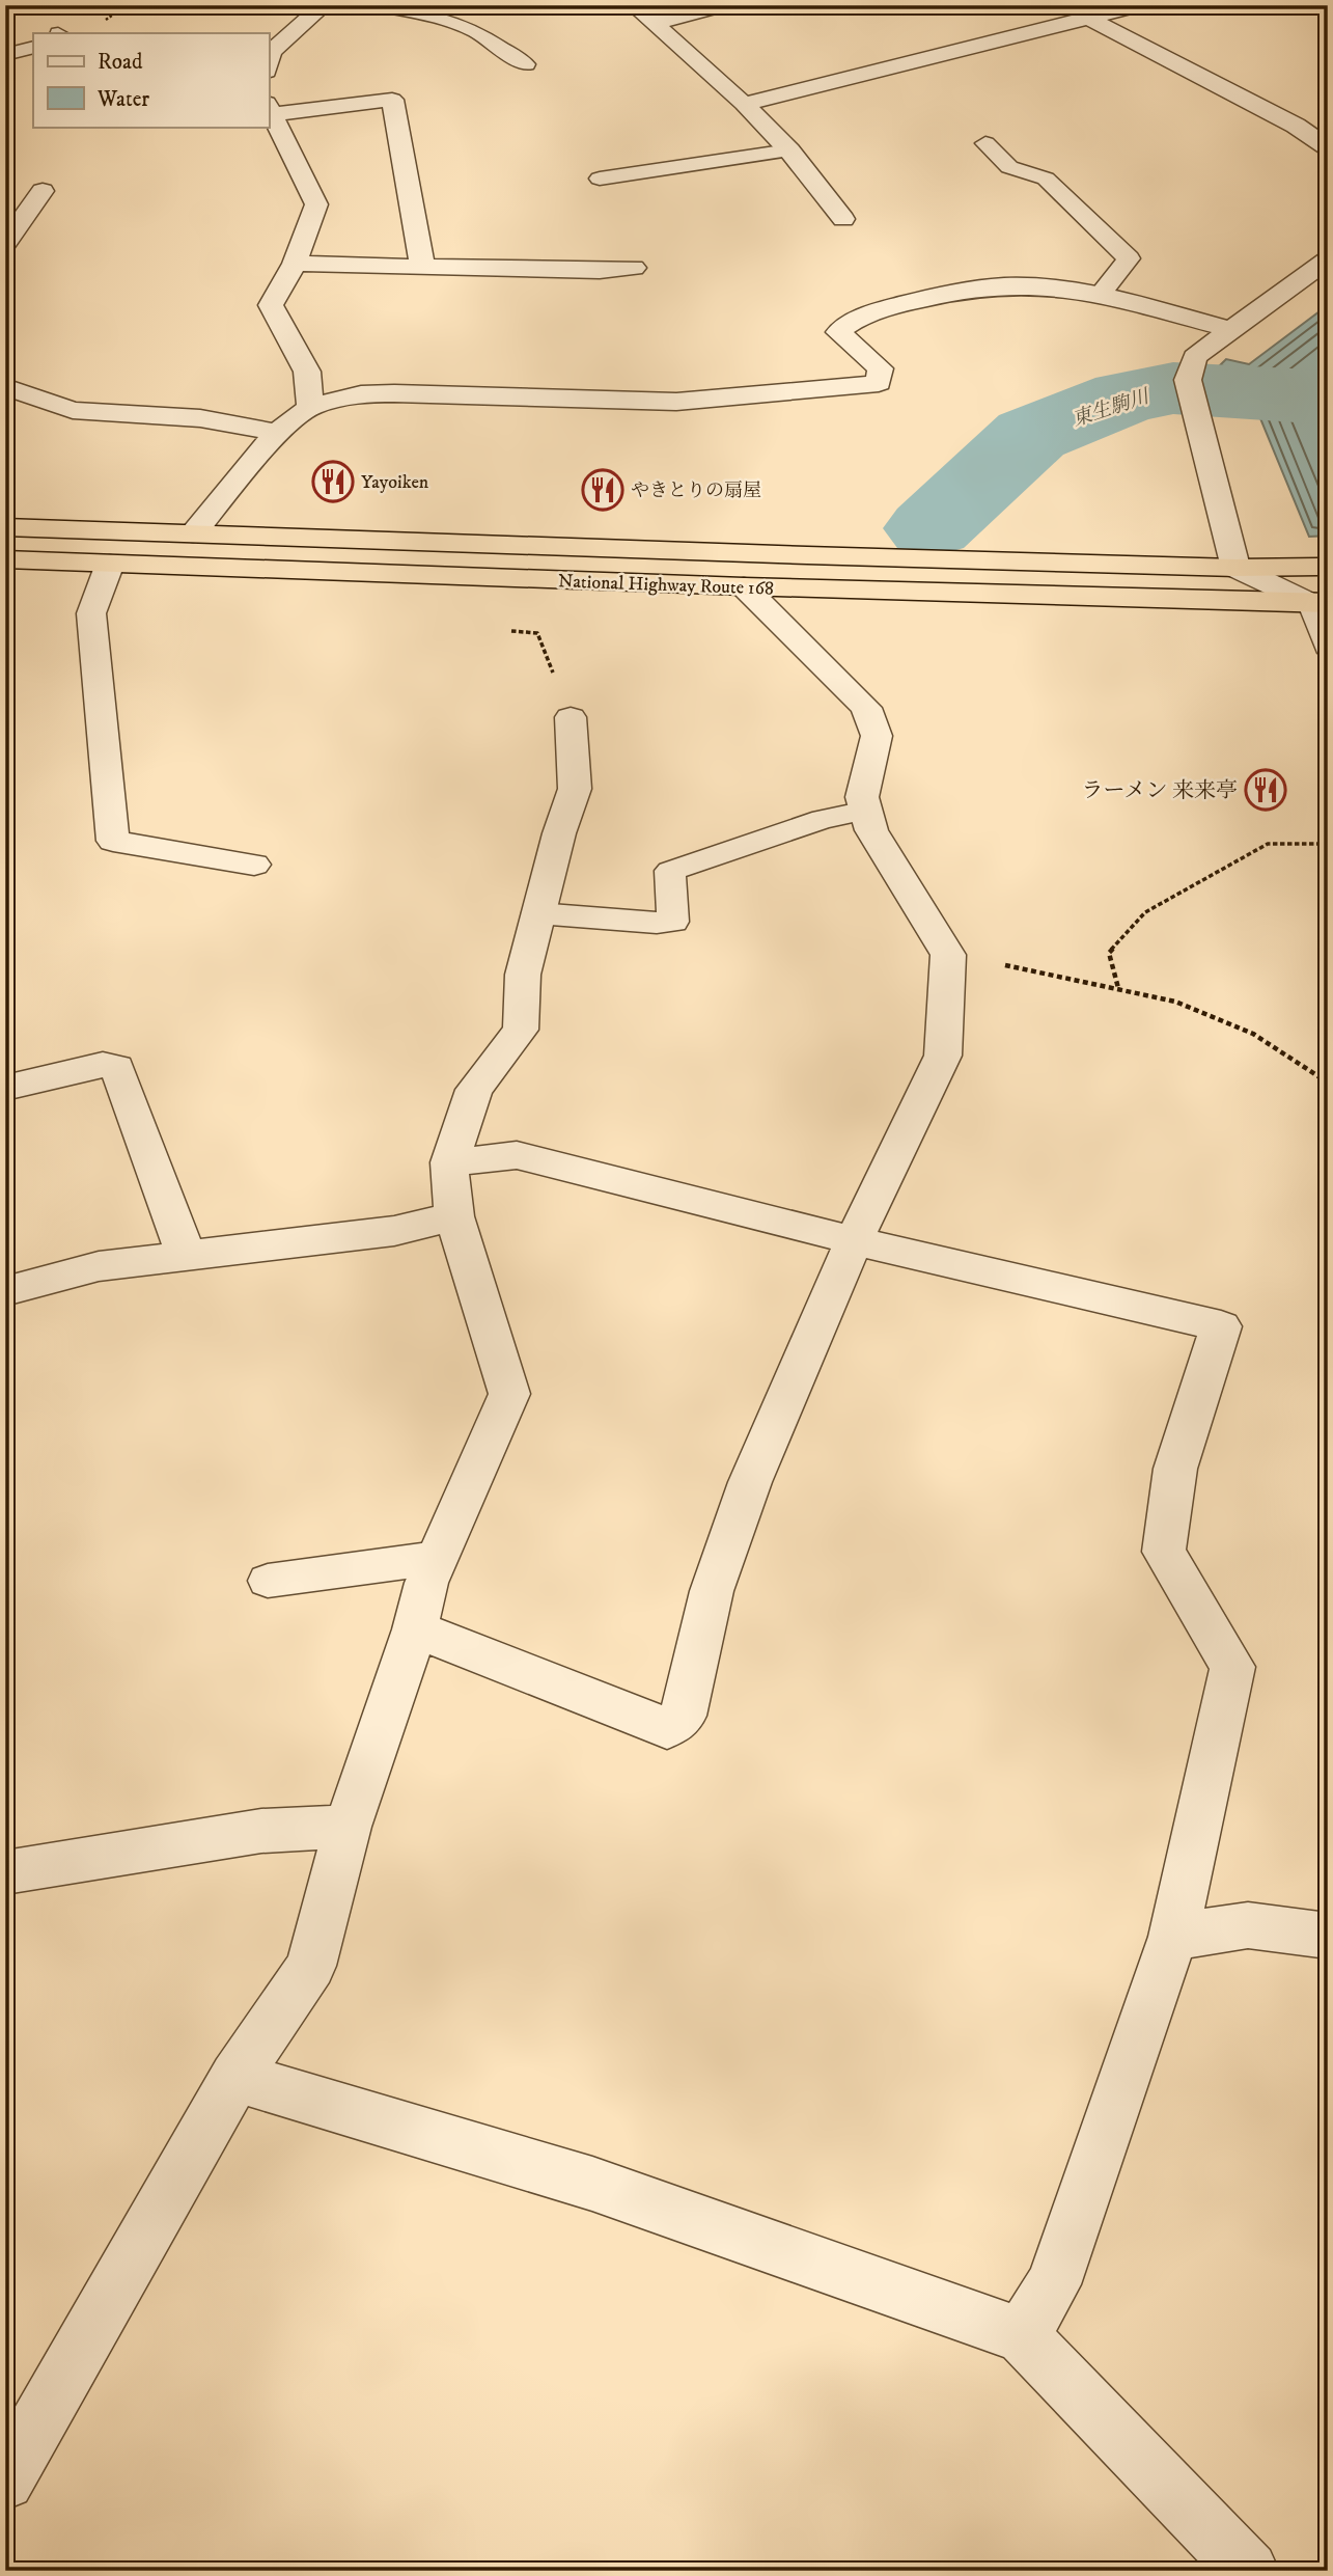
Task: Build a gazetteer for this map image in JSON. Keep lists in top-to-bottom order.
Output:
{
  "streets": {
    "highway": ["National Highway Route 168"]
  },
  "water": ["東生駒川"],
  "places": {
    "restaurant": ["Yayoiken", "やきとりの扇屋", "ラーメン 来来亭"]
  },
  "legend": ["Road", "Water"]
}
